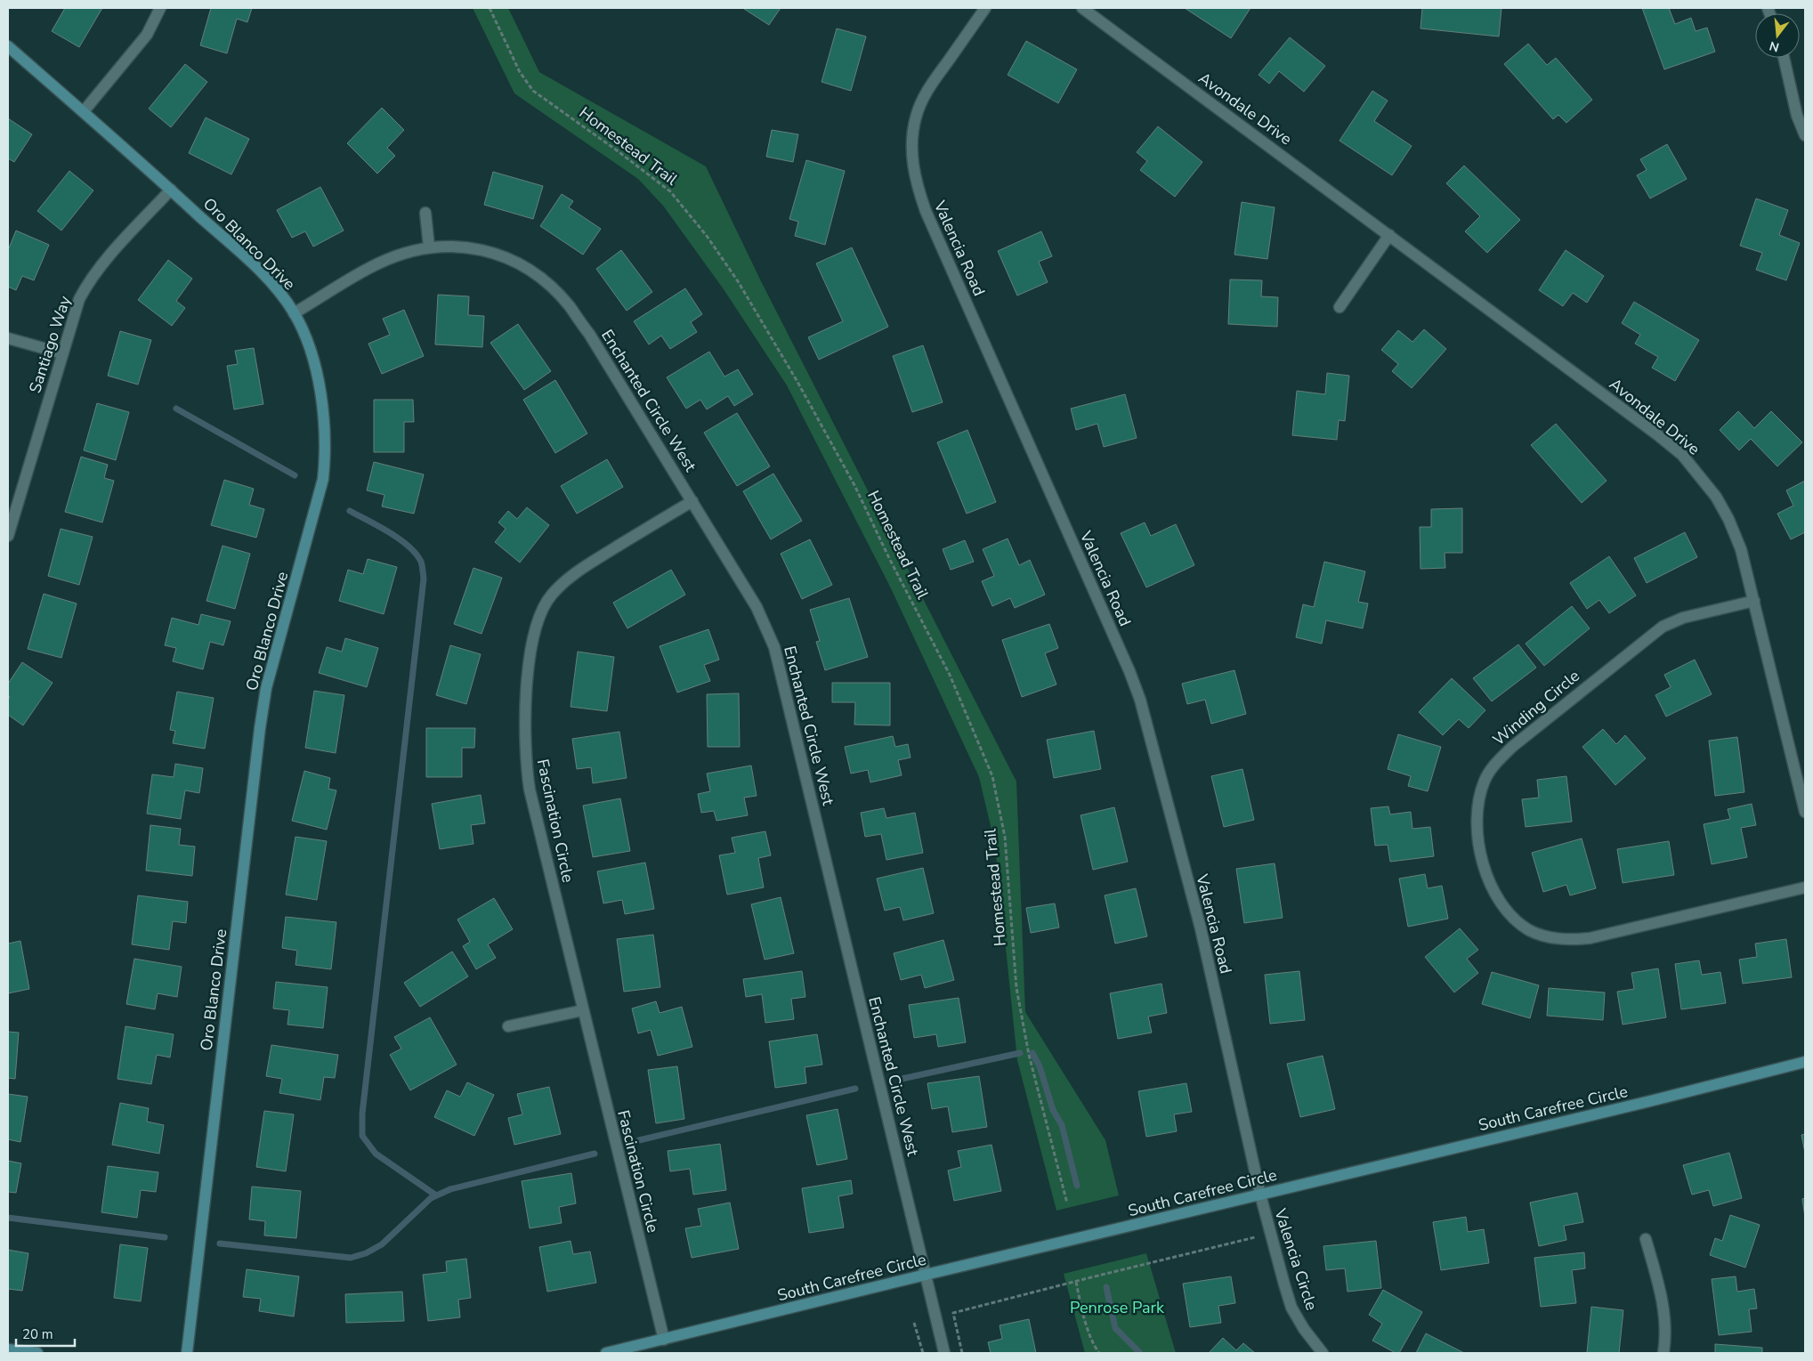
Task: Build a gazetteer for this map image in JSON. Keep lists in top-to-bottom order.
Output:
{
  "streets": {
    "street": [
      "Avondale Drive",
      "Oro Blanco Drive",
      "Valencia Road",
      "Santiago Way",
      "Enchanted Circle West",
      "Winding Circle",
      "Fascination Circle",
      "South Carefree Circle",
      "Valencia Circle"
    ],
    "path": ["Homestead Trail"]
  },
  "crossings": [
    ["Avondale Drive", "Winding Circle"],
    ["Oro Blanco Drive", "Santiago Way"],
    ["Oro Blanco Drive", "Enchanted Circle West"],
    ["Valencia Road", "South Carefree Circle"],
    ["Valencia Road", "Valencia Circle"],
    ["Enchanted Circle West", "Fascination Circle"],
    ["Enchanted Circle West", "South Carefree Circle"],
    ["Fascination Circle", "South Carefree Circle"],
    ["South Carefree Circle", "Valencia Circle"]
  ],
  "parks": ["Penrose Park"],
  "scale_bar": "20 m",
  "north": "bottom"
}
